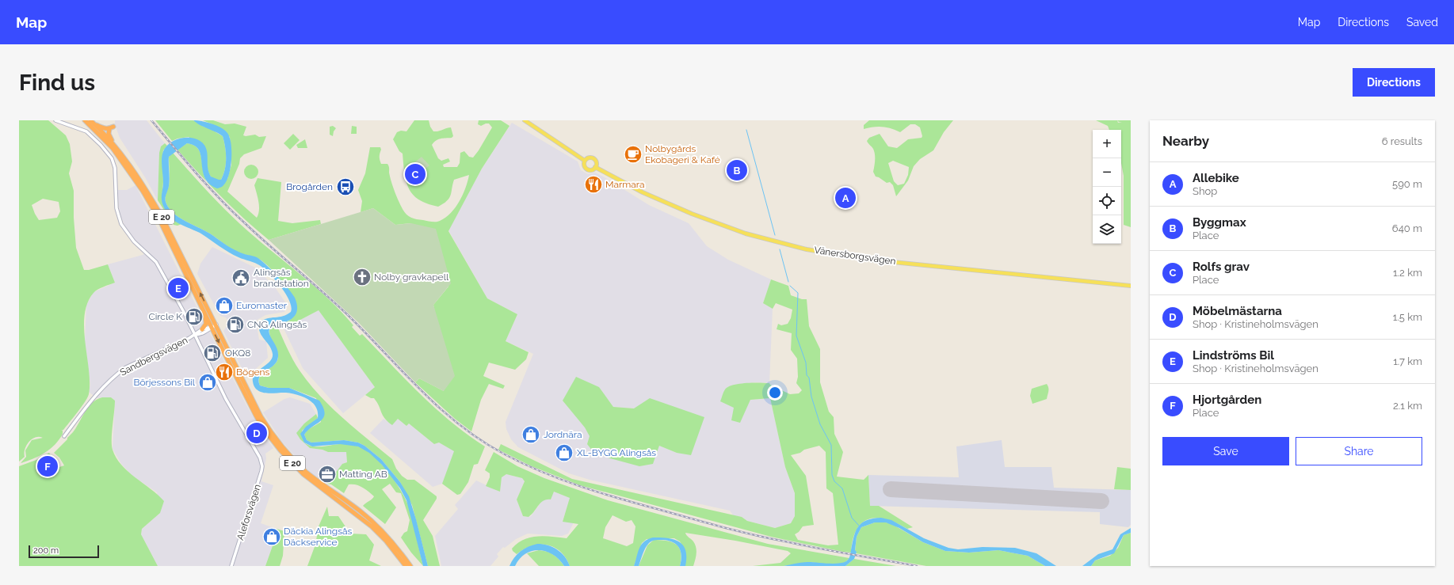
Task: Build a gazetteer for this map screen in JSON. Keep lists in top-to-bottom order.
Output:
{
  "streets": {
    "highway": ["E 20"],
    "main road": ["Vänersborgsvägen"],
    "street": ["Sandbergsvägen", "Aleforsvägen"]
  },
  "crossings": [
    ["E 20", "Sandbergsvägen"],
    ["Sandbergsvägen", "Aleforsvägen"]
  ],
  "places": {
    "cafe": ["Nolbygårds Ekobageri & Kafé"],
    "restaurant": ["Marmara", "Bögens"],
    "bus stop": ["Brogården"],
    "church": ["Nolby gravkapell"],
    "public building": ["Alingsås brandstation"],
    "shop": [
      "Euromaster",
      "Börjessons Bil",
      "Jordnära",
      "XL-BYGG Alingsås",
      "Däckia Alingsås Däckservice"
    ],
    "fuel station": ["Circle K", "CNG Alingsås", "OKQ8"],
    "office": ["Matting AB"]
  },
  "scale_bar": "200 m",
  "page": {
    "header": "Map",
    "nav": ["Map", "Directions", "Saved"],
    "buttons": [
      "Directions",
      ["Save", "Share"]
    ],
    "title": "Find us",
    "heading": ["Nearby", "6 results"],
    "map_buttons": ["+", "−"],
    "pins": [
      "B",
      "C",
      "A",
      "E",
      "D",
      "F"
    ],
    "list": [
      {
        "mark": "A",
        "name": "Allebike",
        "note": "Shop",
        "value": "590 m"
      },
      {
        "mark": "B",
        "name": "Byggmax",
        "note": "Place",
        "value": "640 m"
      },
      {
        "mark": "C",
        "name": "Rolfs grav",
        "note": "Place",
        "value": "1.2 km"
      },
      {
        "mark": "D",
        "name": "Möbelmästarna",
        "note": "Shop · Kristineholmsvägen",
        "value": "1.5 km"
      },
      {
        "mark": "E",
        "name": "Lindströms Bil",
        "note": "Shop · Kristineholmsvägen",
        "value": "1.7 km"
      },
      {
        "mark": "F",
        "name": "Hjortgården",
        "note": "Place",
        "value": "2.1 km"
      }
    ],
    "scale": "200 m"
  }
}
